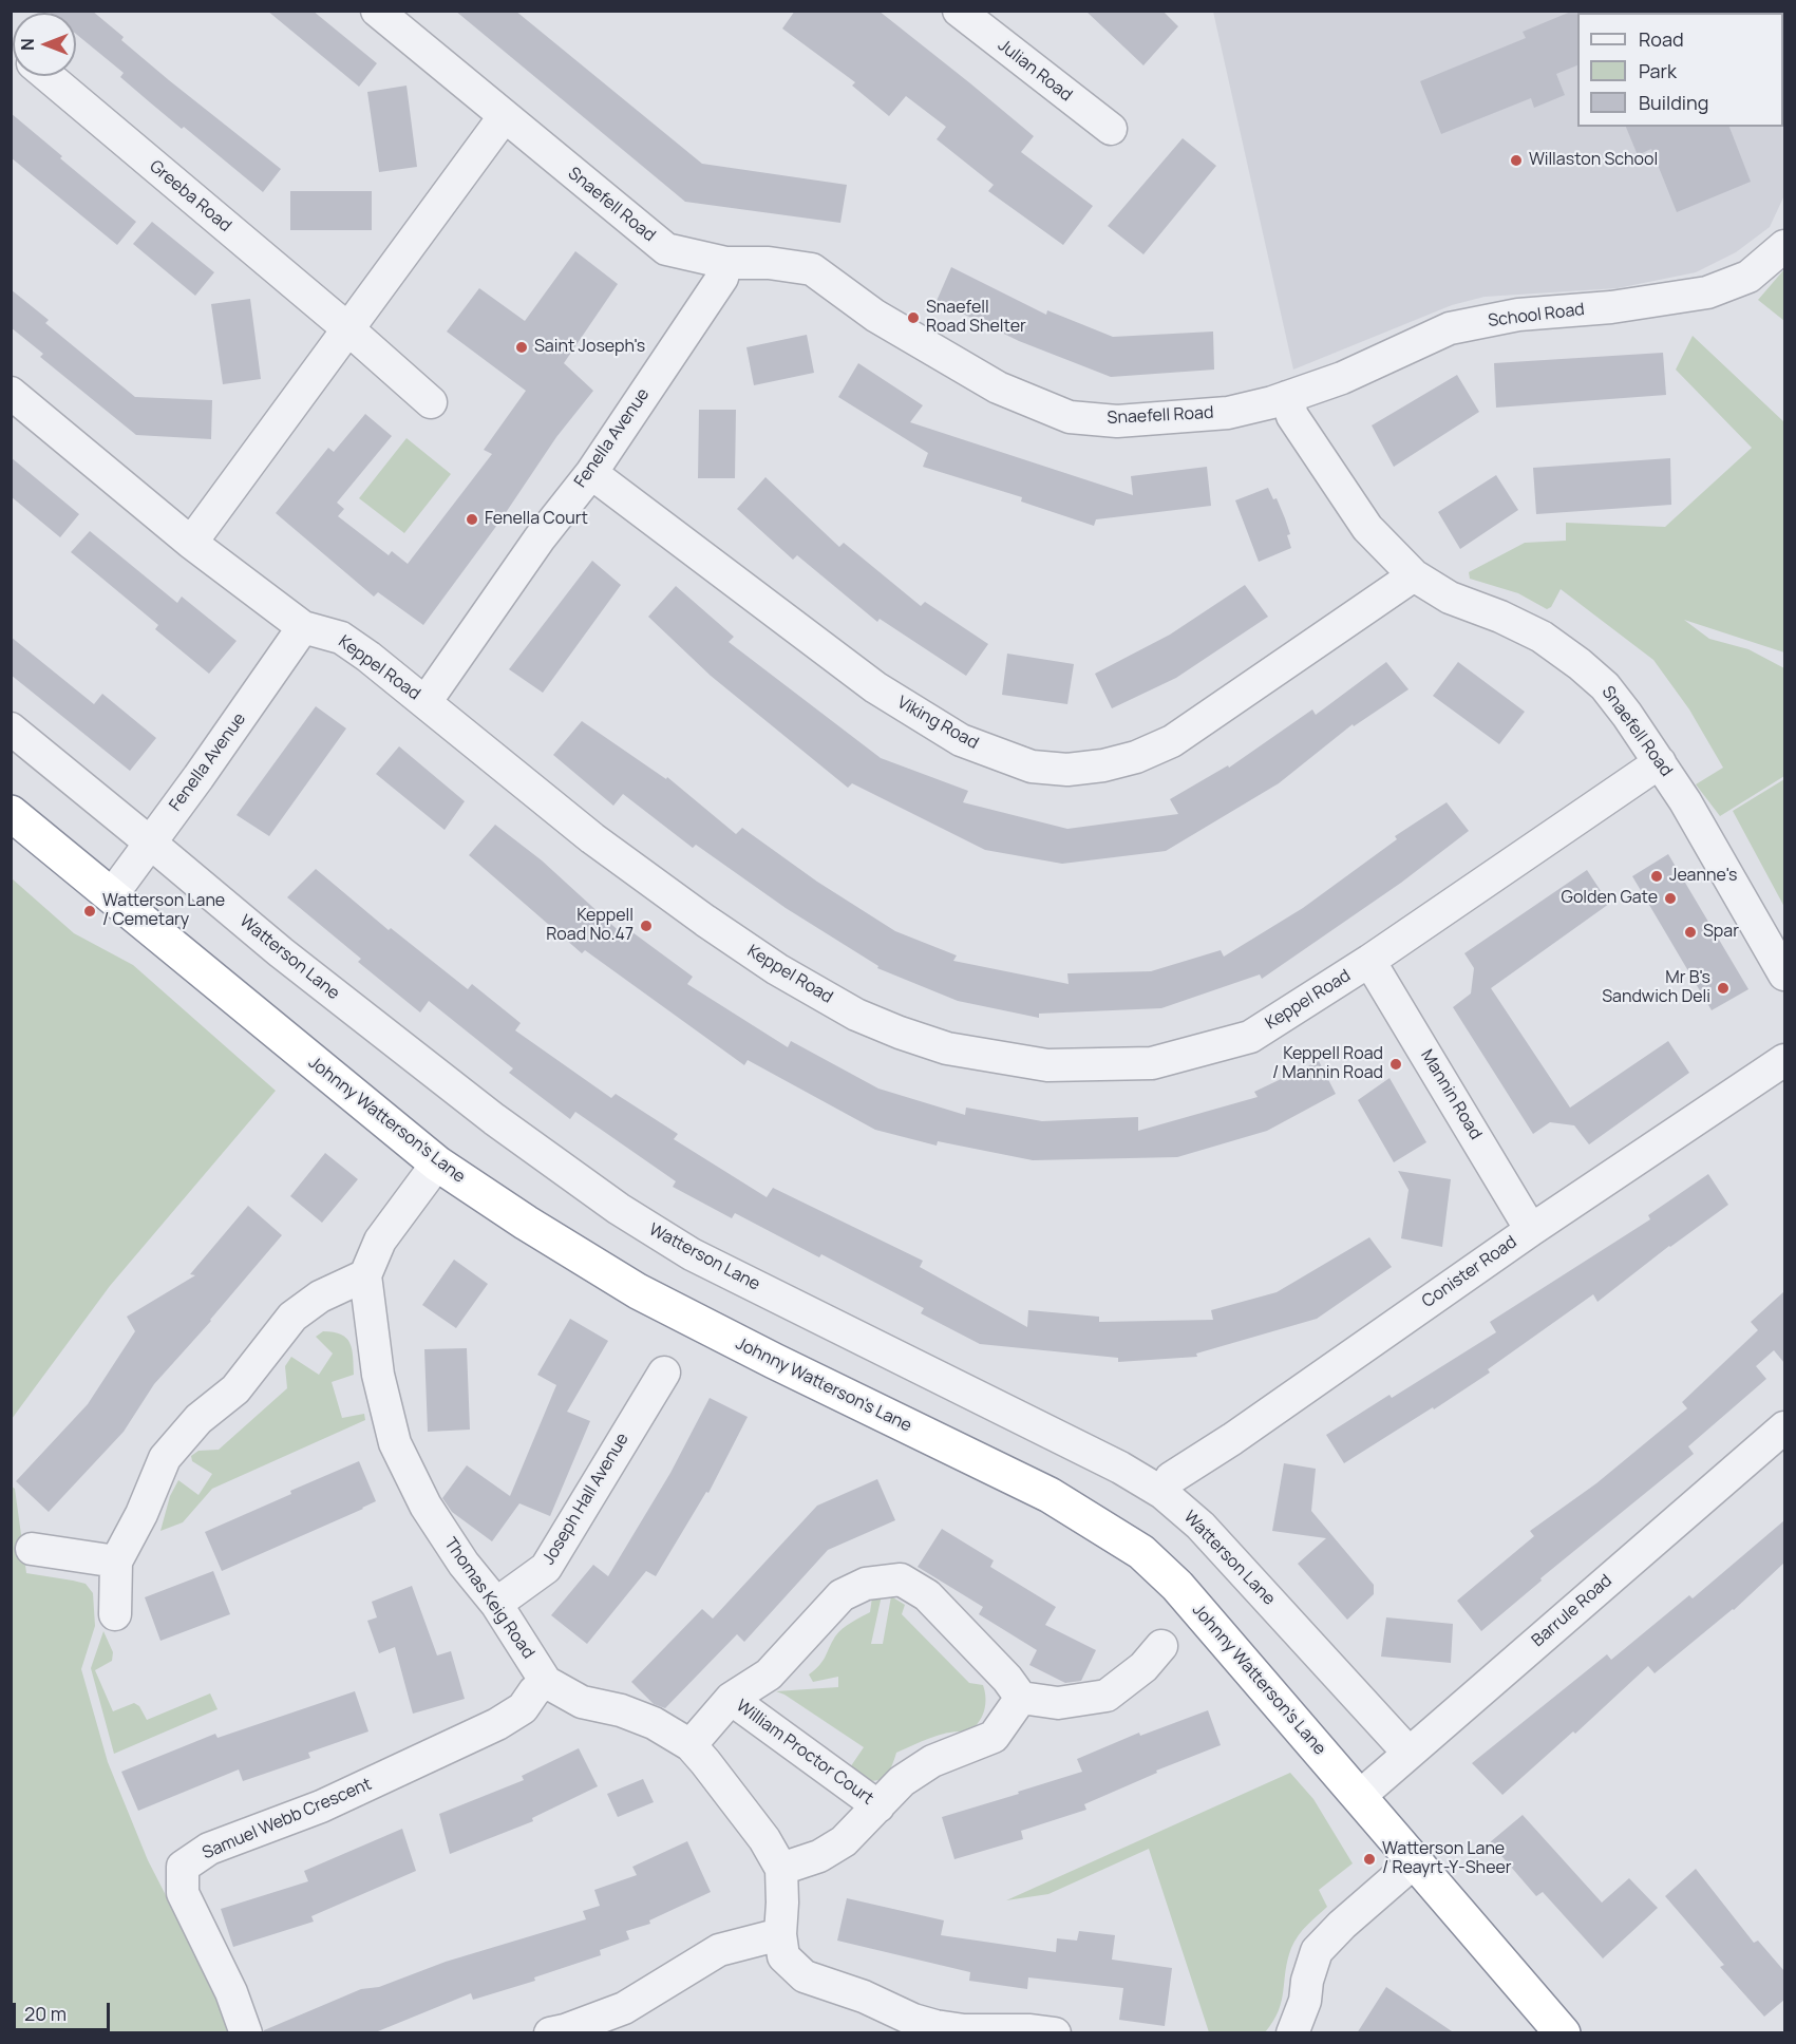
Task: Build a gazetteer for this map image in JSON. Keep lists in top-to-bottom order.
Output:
{
  "streets": {
    "highway": ["Johnny Watterson's Lane"],
    "street": [
      "Julian Road",
      "Greeba Road",
      "Snaefell Road",
      "School Road",
      "Fenella Avenue",
      "Keppel Road",
      "Viking Road",
      "Watterson Lane",
      "Mannin Road",
      "Conister Road",
      "Joseph Hall Avenue",
      "Thomas Keig Road",
      "Barrule Road",
      "William Proctor Court",
      "Samuel Webb Crescent"
    ]
  },
  "crossings": [
    ["Snaefell Road", "School Road"],
    ["Snaefell Road", "Fenella Avenue"],
    ["Snaefell Road", "Keppel Road"],
    ["Snaefell Road", "Viking Road"],
    ["Fenella Avenue", "Keppel Road"],
    ["Fenella Avenue", "Viking Road"],
    ["Fenella Avenue", "Watterson Lane"],
    ["Fenella Avenue", "Johnny Watterson's Lane"],
    ["Keppel Road", "Mannin Road"],
    ["Watterson Lane", "Conister Road"],
    ["Watterson Lane", "Barrule Road"],
    ["Mannin Road", "Conister Road"],
    ["Johnny Watterson's Lane", "Barrule Road"],
    ["Joseph Hall Avenue", "Thomas Keig Road"],
    ["Thomas Keig Road", "William Proctor Court"],
    ["Thomas Keig Road", "Samuel Webb Crescent"]
  ],
  "places": [
    "Willaston School",
    "Snaefell Road Shelter",
    "Saint Joseph's",
    "Fenella Court",
    "Jeanne's",
    "Golden Gate",
    "Watterson Lane / Cemetary",
    "Keppell Road No.47",
    "Spar",
    "Mr B's Sandwich Deli",
    "Keppell Road / Mannin Road",
    "Watterson Lane / Reayrt-Y-Sheer"
  ],
  "legend": ["Road", "Park", "Building"],
  "scale_bar": "20 m",
  "north": "left"
}
